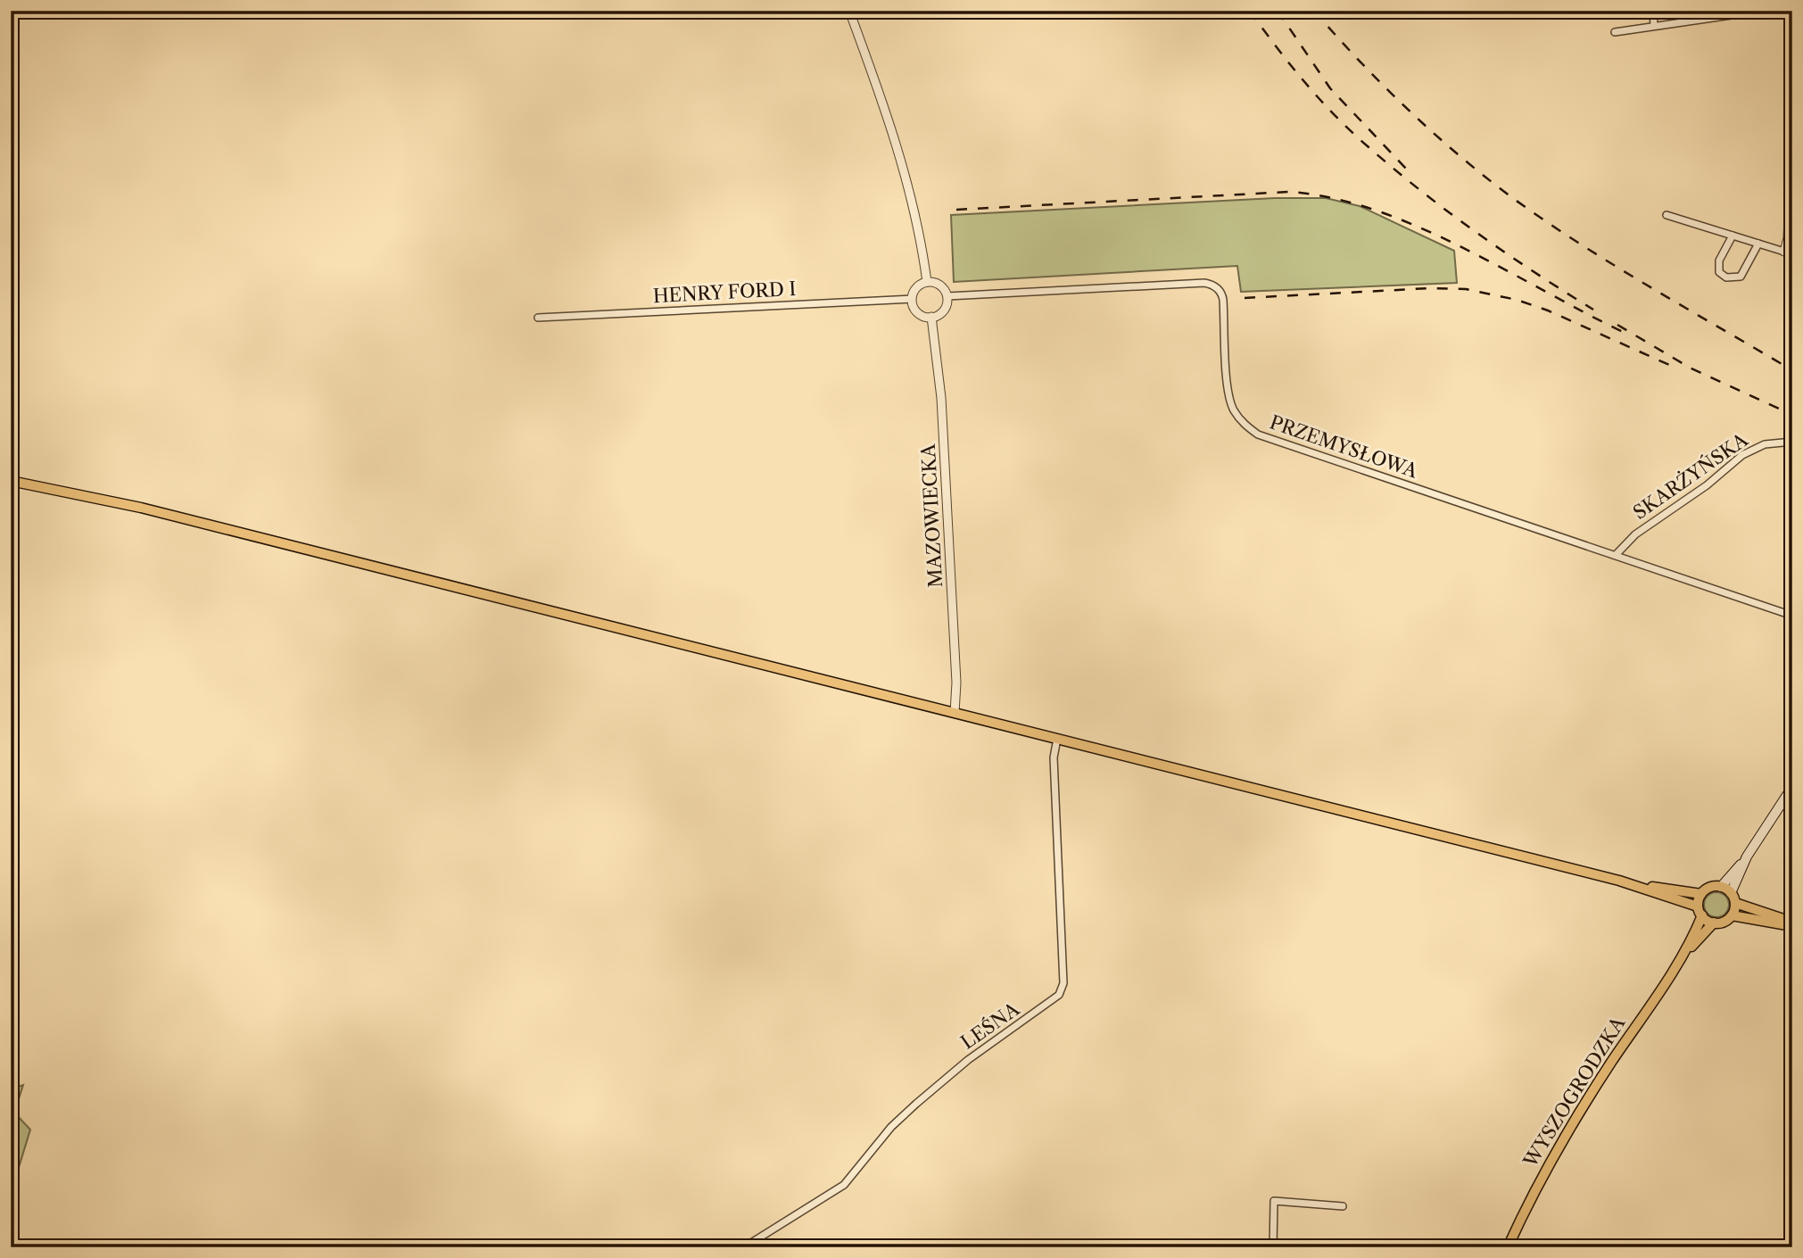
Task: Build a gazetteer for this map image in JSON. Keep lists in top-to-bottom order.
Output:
{
  "streets": {
    "main road": ["WYSZOGRODZKA"],
    "street": [
      "HENRY FORD I",
      "PRZEMYSŁOWA",
      "SKARŻYŃSKA",
      "MAZOWIECKA",
      "LEŚNA"
    ]
  },
  "crossings": [
    ["HENRY FORD I", "PRZEMYSŁOWA"],
    ["HENRY FORD I", "MAZOWIECKA"],
    ["PRZEMYSŁOWA", "SKARŻYŃSKA"],
    ["PRZEMYSŁOWA", "MAZOWIECKA"]
  ]
}
